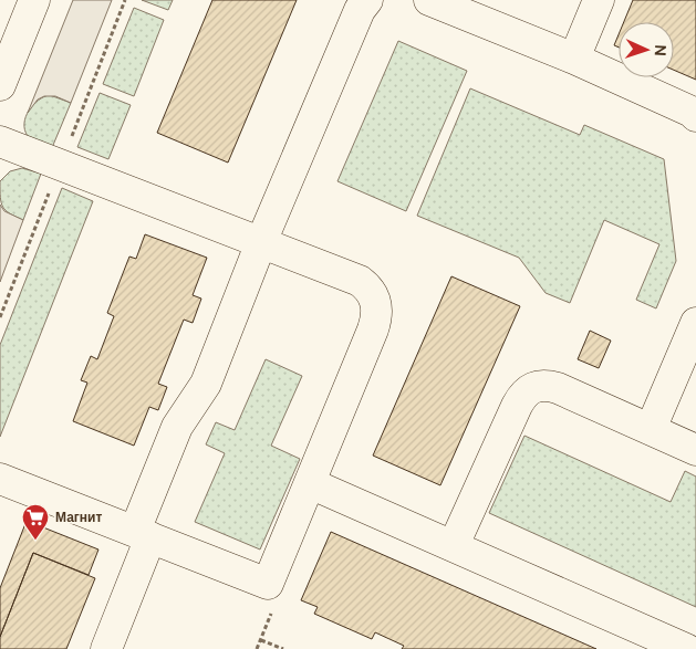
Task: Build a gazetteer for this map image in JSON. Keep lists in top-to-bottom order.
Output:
{
  "places": {
    "supermarket": ["Магнит"]
  },
  "north": "right"
}
